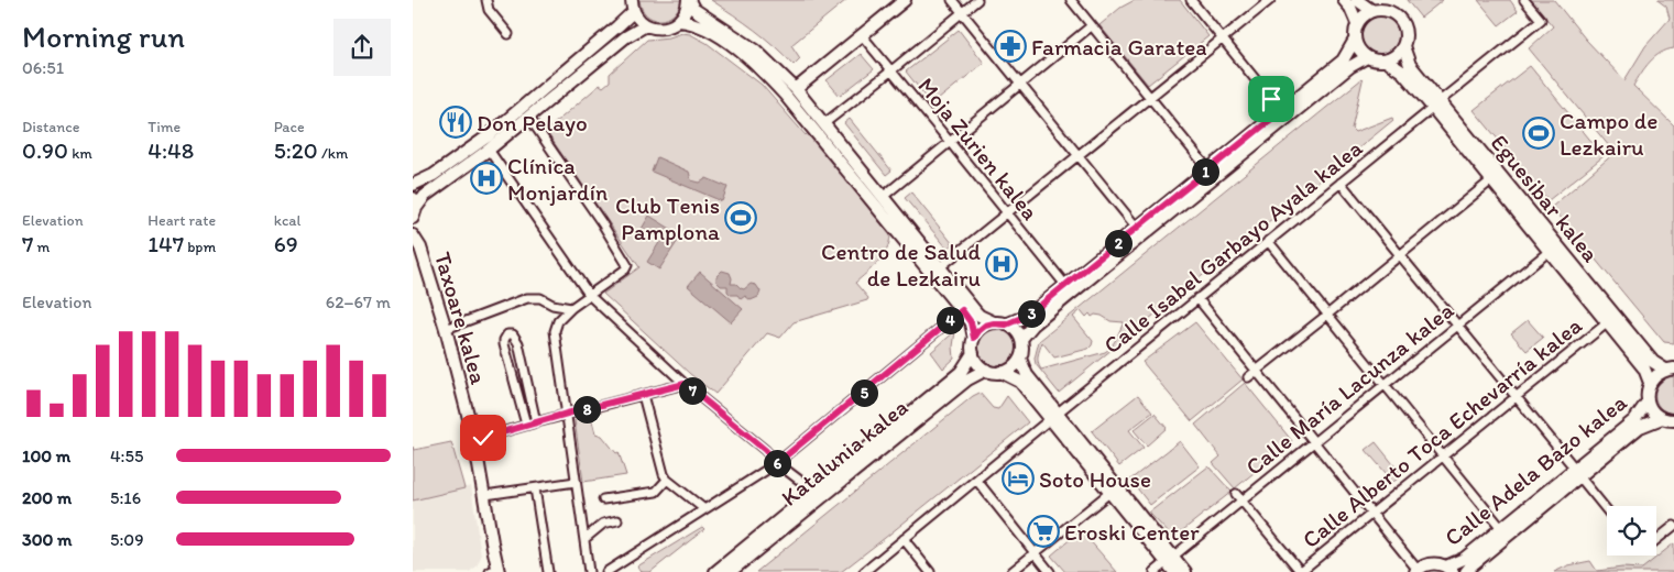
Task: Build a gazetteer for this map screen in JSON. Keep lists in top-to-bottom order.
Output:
{
  "streets": {
    "street": [
      "Moja Zurien kalea",
      "Eguesibar kalea",
      "Calle Isabel Garbayo Ayala kalea",
      "Taxoare kalea",
      "Calle María Lacunza kalea",
      "Calle Alberto Toca Echevarría kalea",
      "Katalunia kalea",
      "Calle Adela Bazo kalea"
    ]
  },
  "crossings": [
    ["Eguesibar kalea", "Calle Isabel Garbayo Ayala kalea"],
    ["Eguesibar kalea", "Calle María Lacunza kalea"],
    ["Eguesibar kalea", "Calle Alberto Toca Echevarría kalea"]
  ],
  "places": {
    "pharmacy": ["Farmacia Garatea"],
    "restaurant": ["Don Pelayo"],
    "sports": ["Campo de Lezkairu", "Club Tenis Pamplona"],
    "hospital": ["Clínica Monjardín", "Centro de Salud de Lezkairu"],
    "hotel": ["Soto House"],
    "supermarket": ["Eroski Center"]
  },
  "page": {
    "heading": ["Morning run", "06:51"],
    "stats": [
      ["Distance", "0.90 km"],
      ["Time", "4:48"],
      ["Pace", "5:20 /km"],
      ["Elevation", "7 m"],
      ["Heart rate", "147 bpm"],
      ["kcal", "69"]
    ],
    "pins": [
      "1",
      "2",
      "3",
      "4",
      "7",
      "5",
      "8",
      "6"
    ],
    "chart": ["Elevation", "62–67 m"],
    "list": [
      {
        "name": "100 m",
        "note": "4:55"
      },
      {
        "name": "200 m",
        "note": "5:16"
      },
      {
        "name": "300 m",
        "note": "5:09"
      }
    ]
  }
}
